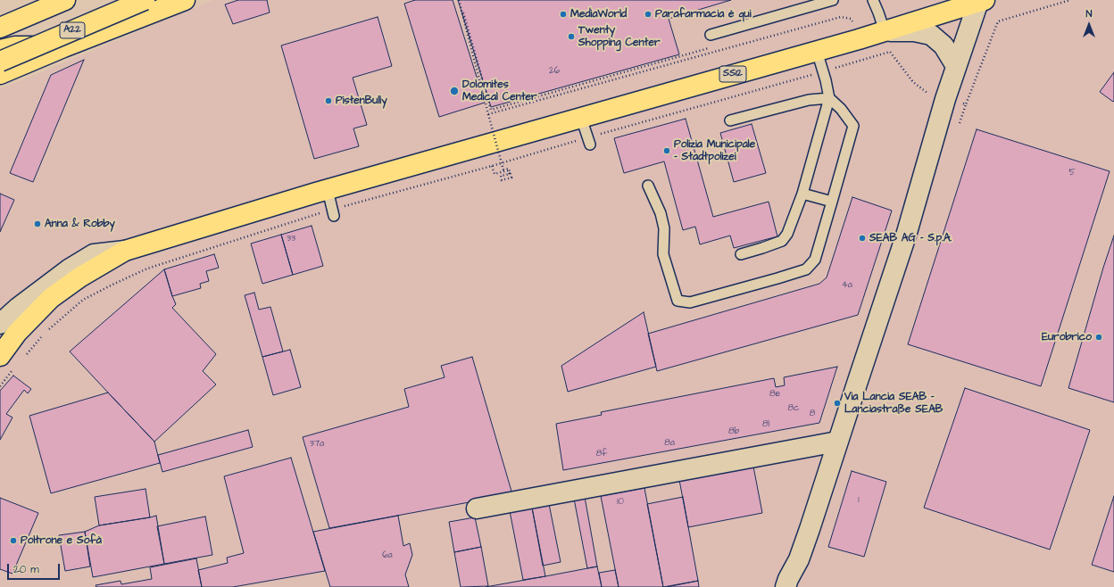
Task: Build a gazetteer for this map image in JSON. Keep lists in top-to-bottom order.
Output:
{
  "streets": {
    "main road": ["A22", "SS12"]
  },
  "places": [
    "MediaWorld",
    "Parafarmacia è qui",
    "Twenty Shopping Center",
    "Dolomites Medical Center",
    "PistenBully",
    "Polizia Municipale - Stadtpolizei",
    "Anna & Robby",
    "SEAB AG - S.p.A.",
    "Eurobrico",
    "Via Lancia SEAB - Lanciastraße SEAB",
    "Poltrone e Sofà"
  ],
  "house_numbers": [
    "26",
    "5",
    "33",
    "4a",
    "8e",
    "8c",
    "8",
    "8l",
    "8b",
    "8a",
    "37a",
    "8f",
    "1",
    "10",
    "6a"
  ],
  "scale_bar": "20 m",
  "north": "top"
}
